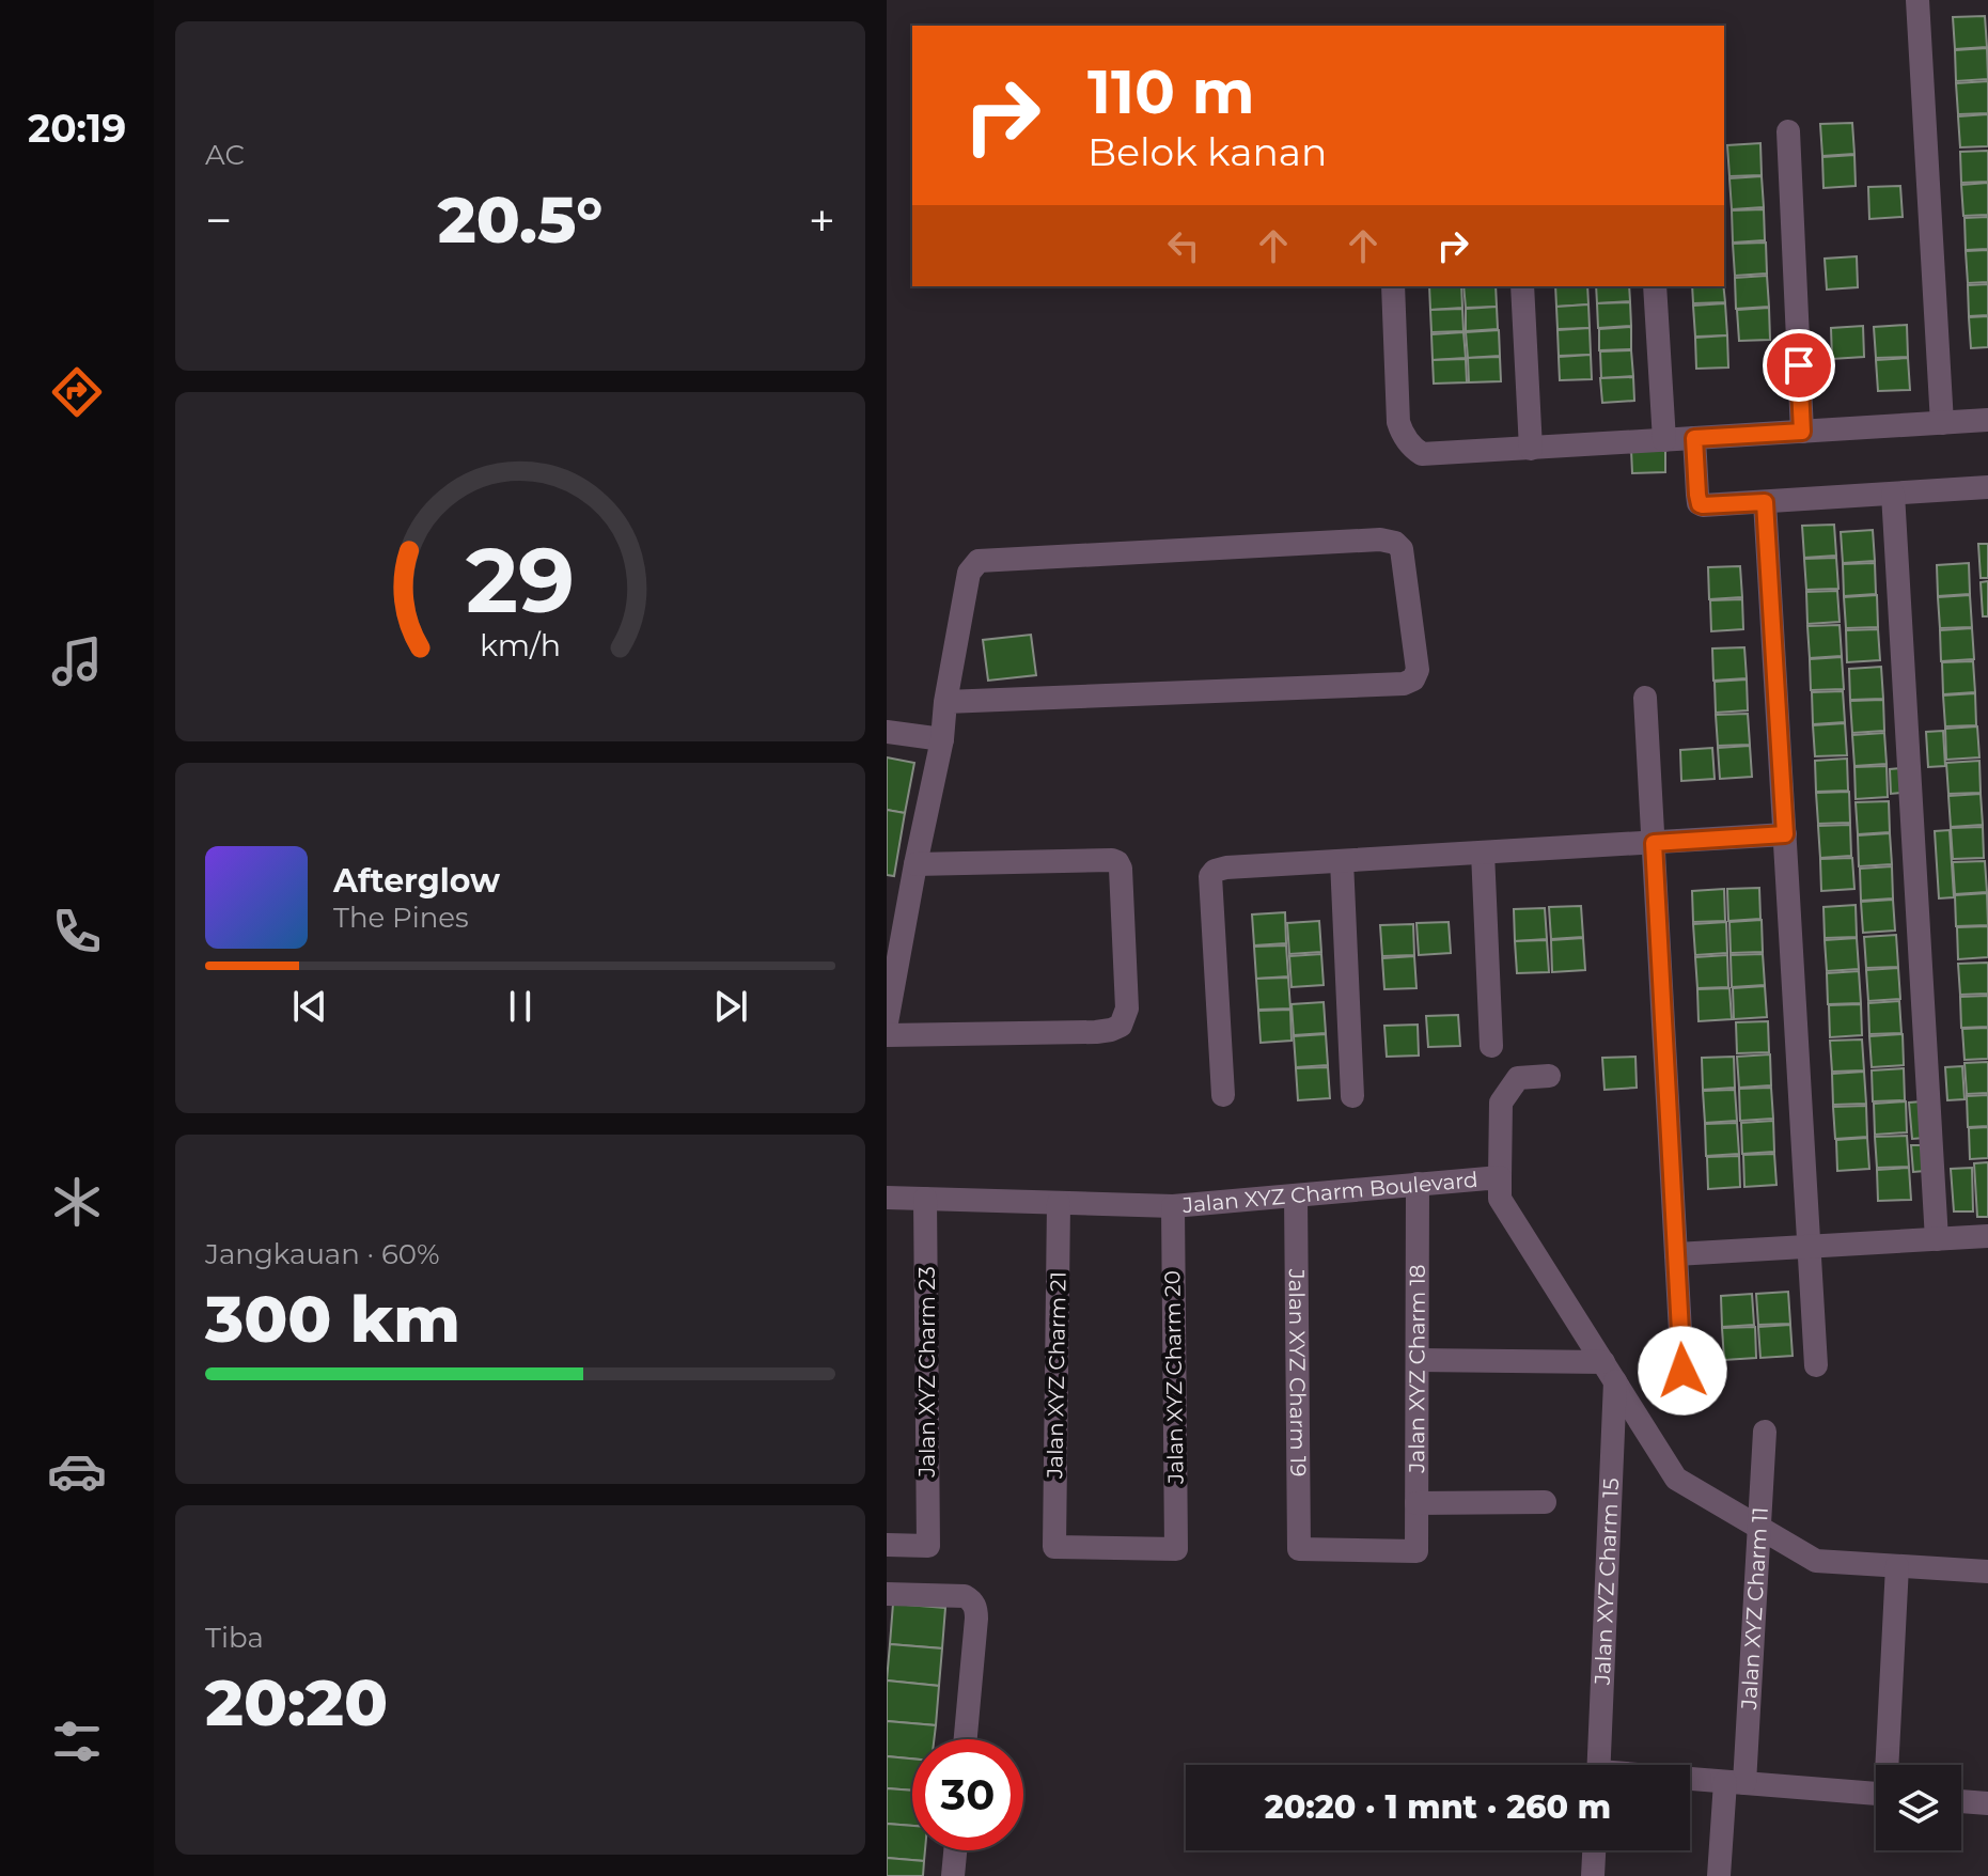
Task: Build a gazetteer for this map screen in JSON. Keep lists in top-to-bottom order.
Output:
{
  "streets": {
    "street": [
      "Jalan XYZ Charm Boulevard",
      "Jalan XYZ Charm 18",
      "Jalan XYZ Charm 23",
      "Jalan XYZ Charm 19",
      "Jalan XYZ Charm 21",
      "Jalan XYZ Charm 20",
      "Jalan XYZ Charm 15",
      "Jalan XYZ Charm 11"
    ]
  },
  "crossings": [
    ["Jalan XYZ Charm Boulevard", "Jalan XYZ Charm 18"],
    ["Jalan XYZ Charm Boulevard", "Jalan XYZ Charm 23"],
    ["Jalan XYZ Charm Boulevard", "Jalan XYZ Charm 19"],
    ["Jalan XYZ Charm Boulevard", "Jalan XYZ Charm 21"],
    ["Jalan XYZ Charm Boulevard", "Jalan XYZ Charm 20"],
    ["Jalan XYZ Charm Boulevard", "Jalan XYZ Charm 15"],
    ["Jalan XYZ Charm Boulevard", "Jalan XYZ Charm 11"],
    ["Jalan XYZ Charm 18", "Jalan XYZ Charm 19"],
    ["Jalan XYZ Charm 21", "Jalan XYZ Charm 20"]
  ],
  "page": {
    "tabs": "20:19",
    "tile": [
      "AC",
      ["Jangkauan · 60%", "300 km"],
      ["Tiba", "20:20"]
    ],
    "turn": ["110 m", "Belok kanan"],
    "heat": ["−", "20.5°", "+"],
    "song": ["Afterglow", "The Pines"],
    "limit": "30",
    "trip": "20:20 · 1 mnt · 260 m",
    "gauge": ["29", "km/h"]
  }
}
